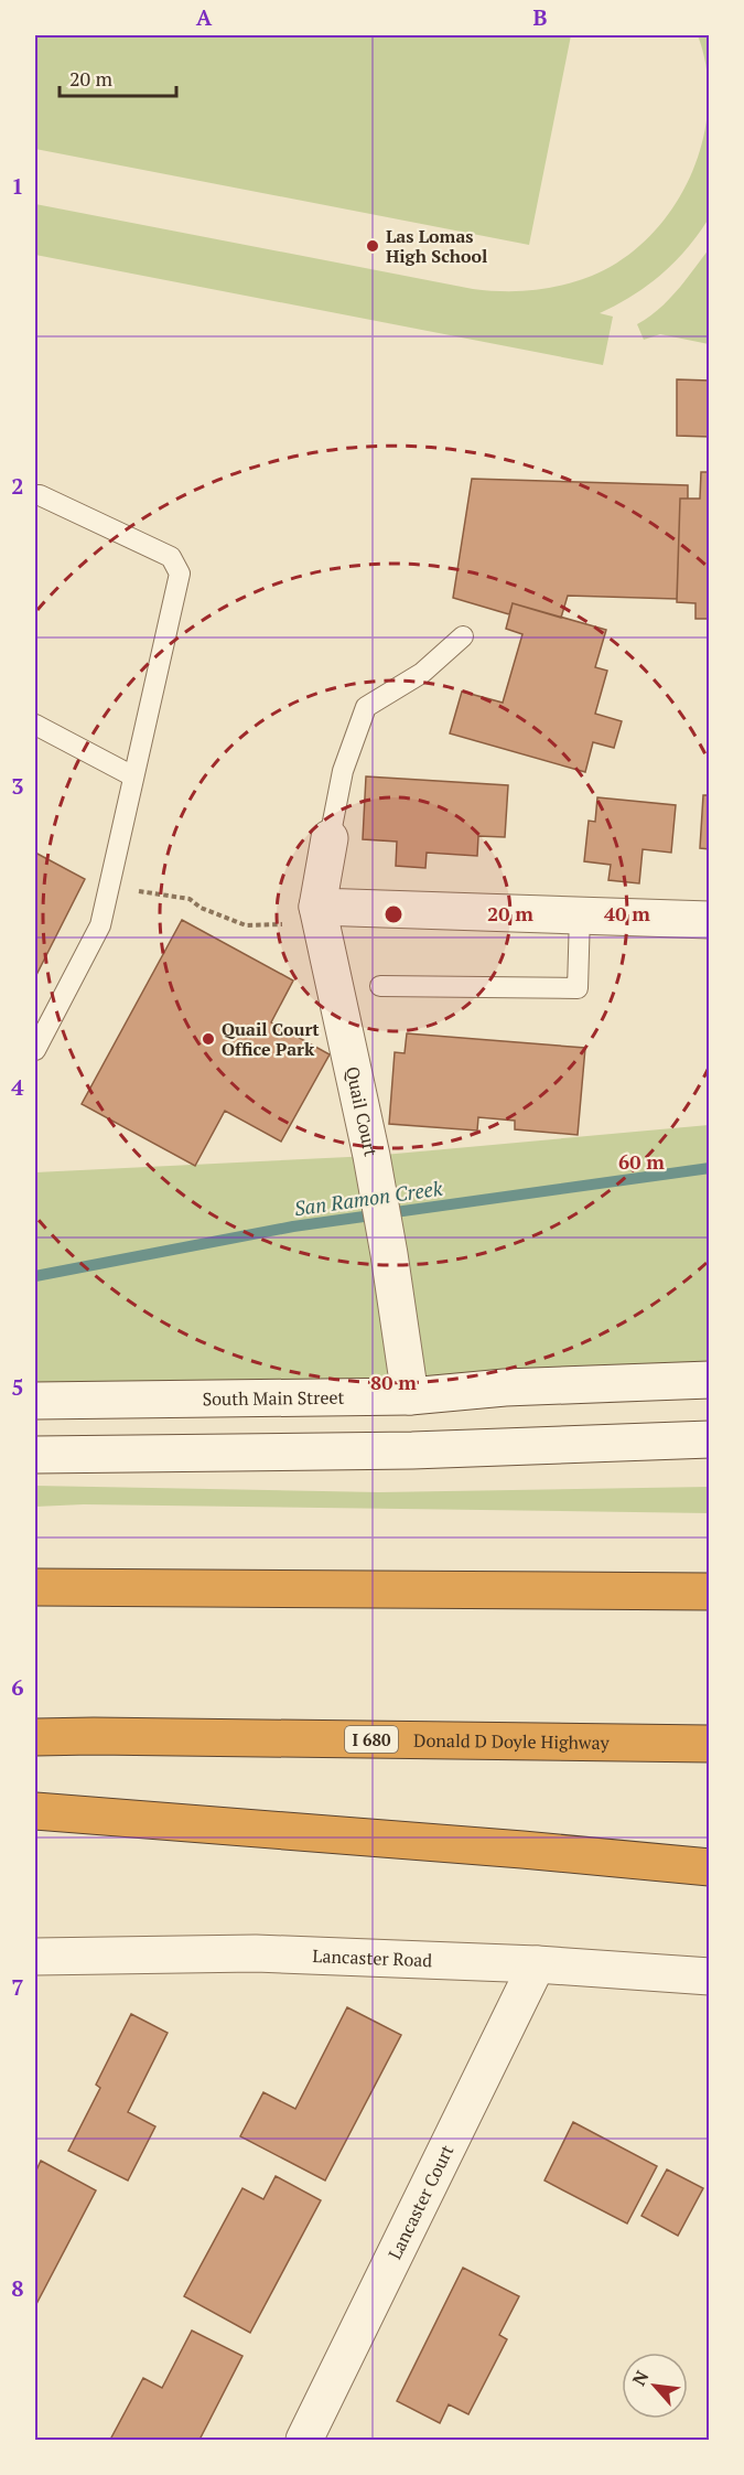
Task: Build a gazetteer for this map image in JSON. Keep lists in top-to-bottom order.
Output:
{
  "streets": {
    "highway": ["I 680", "Donald D Doyle Highway"],
    "street": [
      "Quail Court",
      "South Main Street",
      "Lancaster Road",
      "Lancaster Court"
    ]
  },
  "crossings": [
    ["Quail Court", "South Main Street"],
    ["Lancaster Road", "Lancaster Court"]
  ],
  "water": ["San Ramon Creek"],
  "places": ["Las Lomas High School", "Quail Court Office Park"],
  "scale_bar": "20 m",
  "north": "top left",
  "grid": {
    "columns": ["A", "B"],
    "rows": [
      "1",
      "2",
      "3",
      "4",
      "5",
      "6",
      "7",
      "8"
    ]
  },
  "rings": [
    "20 m",
    "40 m",
    "60 m",
    "80 m"
  ]
}
